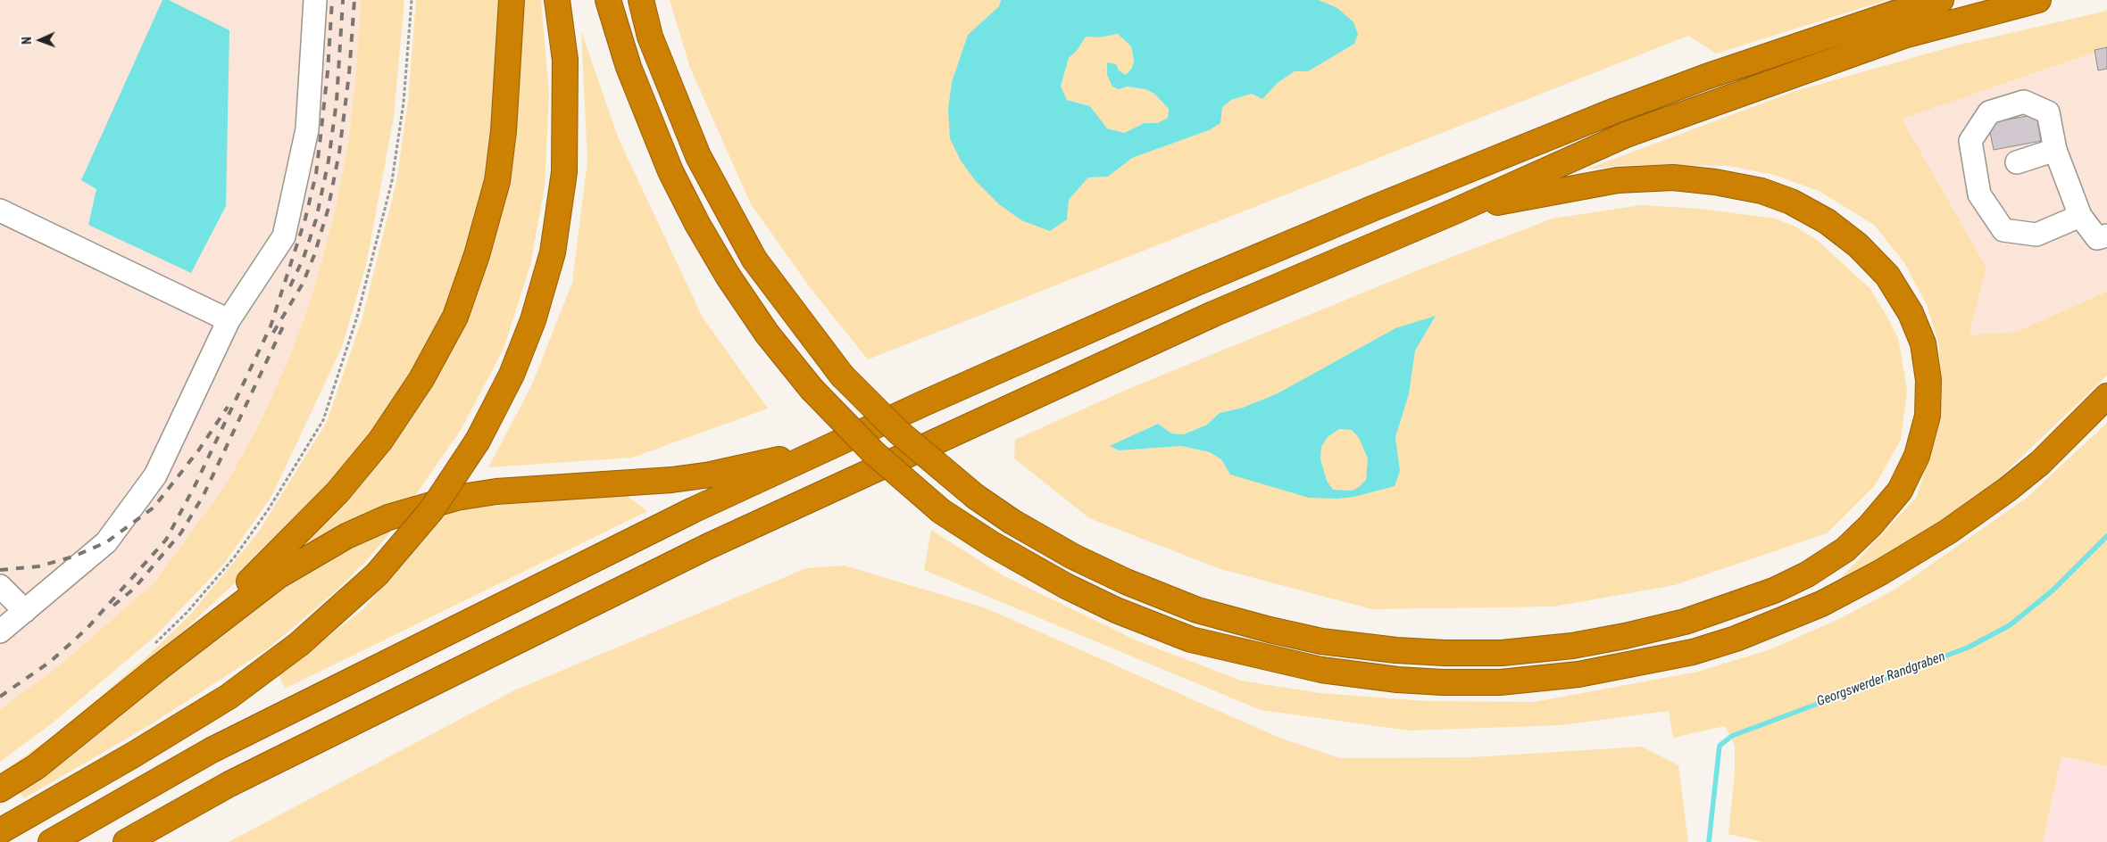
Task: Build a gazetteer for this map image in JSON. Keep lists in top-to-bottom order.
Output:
{
  "water": ["Georgswerder Randgraben"],
  "north": "left"
}
